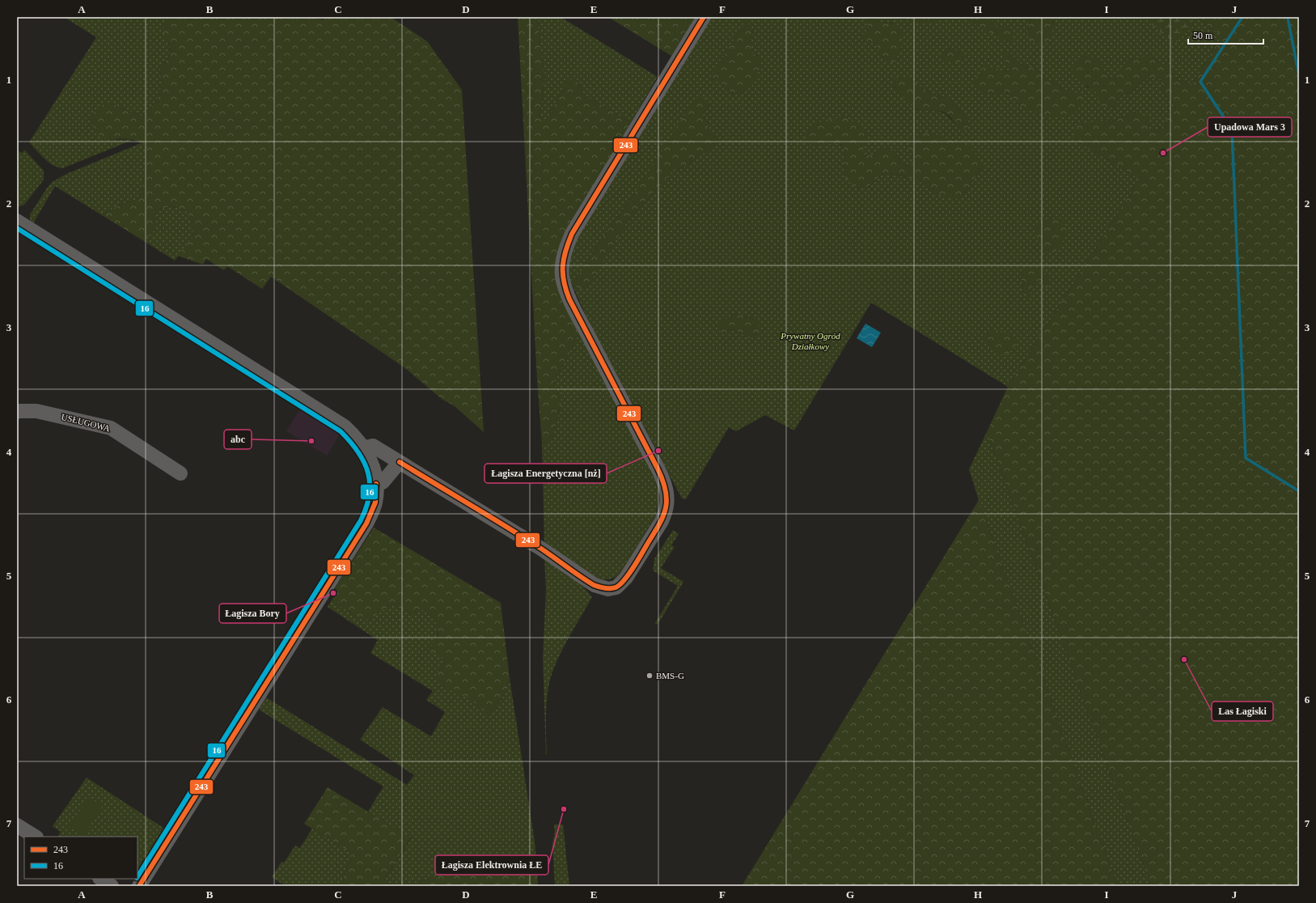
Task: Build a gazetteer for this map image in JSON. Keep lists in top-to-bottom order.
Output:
{
  "streets": {
    "street": ["USŁUGOWA"]
  },
  "parks": ["Prywatny Ogród Działkowy"],
  "places": [
    "Upadowa Mars 3",
    "abc",
    "Łagisza Energetyczna [nż]",
    "Łagisza Bory",
    "Las Łagiski",
    "BMS-G",
    "Łagisza Elektrownia ŁE"
  ],
  "lines": ["transit line 243", "transit line 16"],
  "legend": ["243", "16"],
  "scale_bar": "50 m",
  "grid": {
    "columns": [
      "A",
      "B",
      "C",
      "D",
      "E",
      "F",
      "G",
      "H",
      "I",
      "J"
    ],
    "rows": [
      "1",
      "2",
      "3",
      "4",
      "5",
      "6",
      "7"
    ]
  }
}
